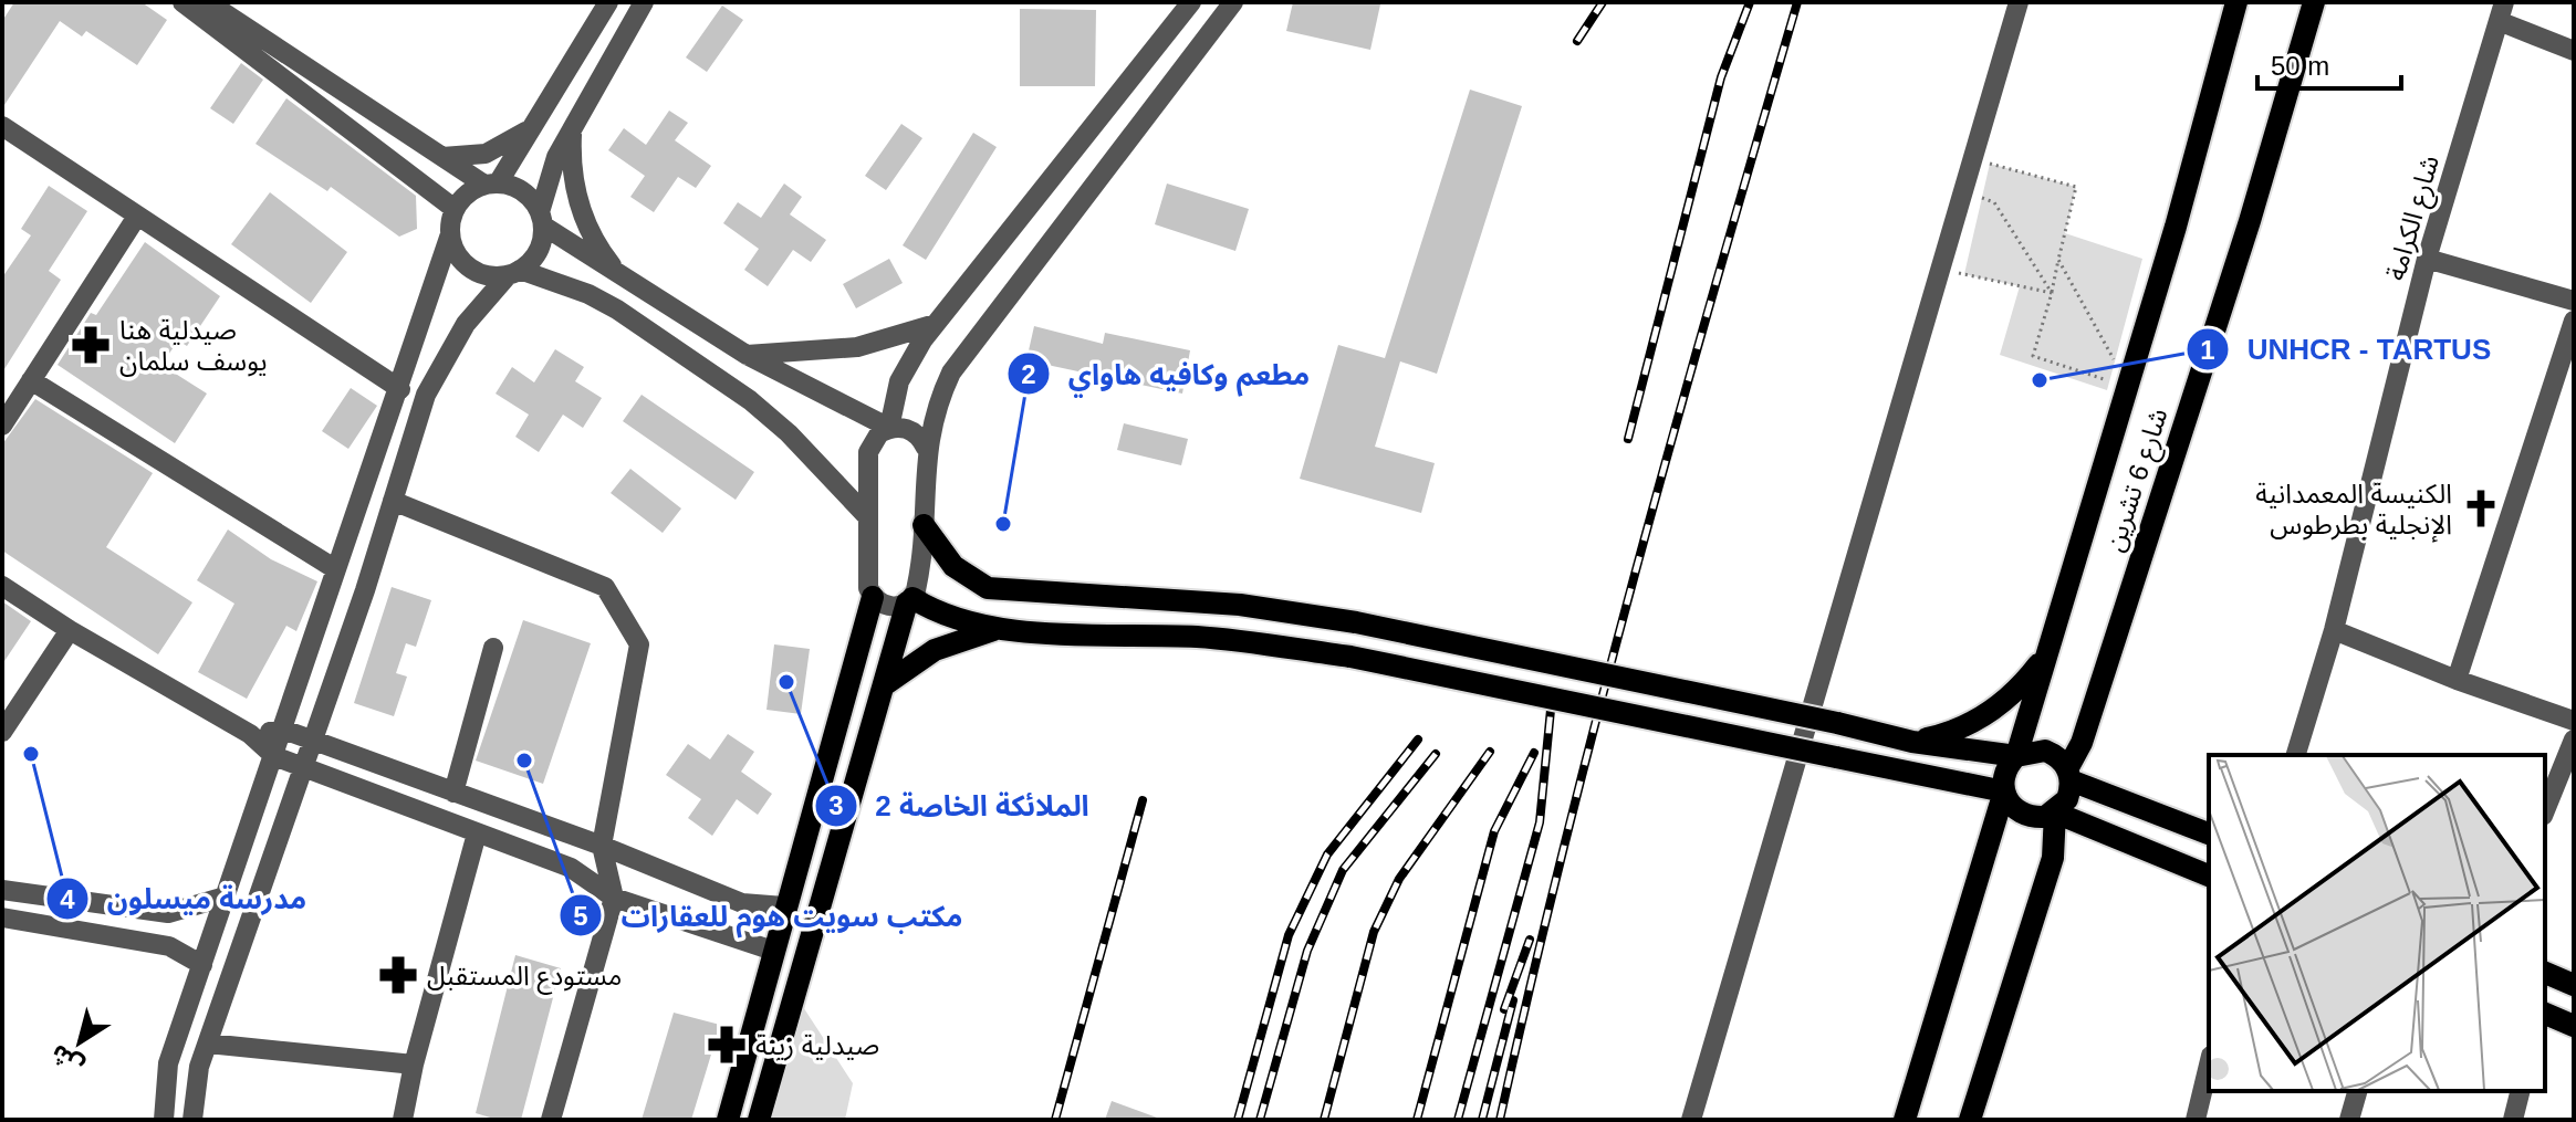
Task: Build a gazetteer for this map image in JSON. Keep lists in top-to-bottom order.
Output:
{
  "streets": {
    "main road": ["شارع 6 تشرين"],
    "street": ["شارع الكرامة"]
  },
  "places": {
    "pharmacy": ["صيدلية هنا يوسف سلمان", "مستودع المستقبل", "صيدلية زينة"],
    "other": [
      "UNHCR - TARTUS",
      "مطعم وكافيه هاواي",
      "الملائكة الخاصة 2",
      "مدرسة ميسلون",
      "مكتب سويت هوم للعقارات"
    ],
    "church": ["الكنيسة المعمدانية الإنجلية بطرطوس"]
  },
  "scale_bar": "50 m",
  "north": "bottom left"
}
